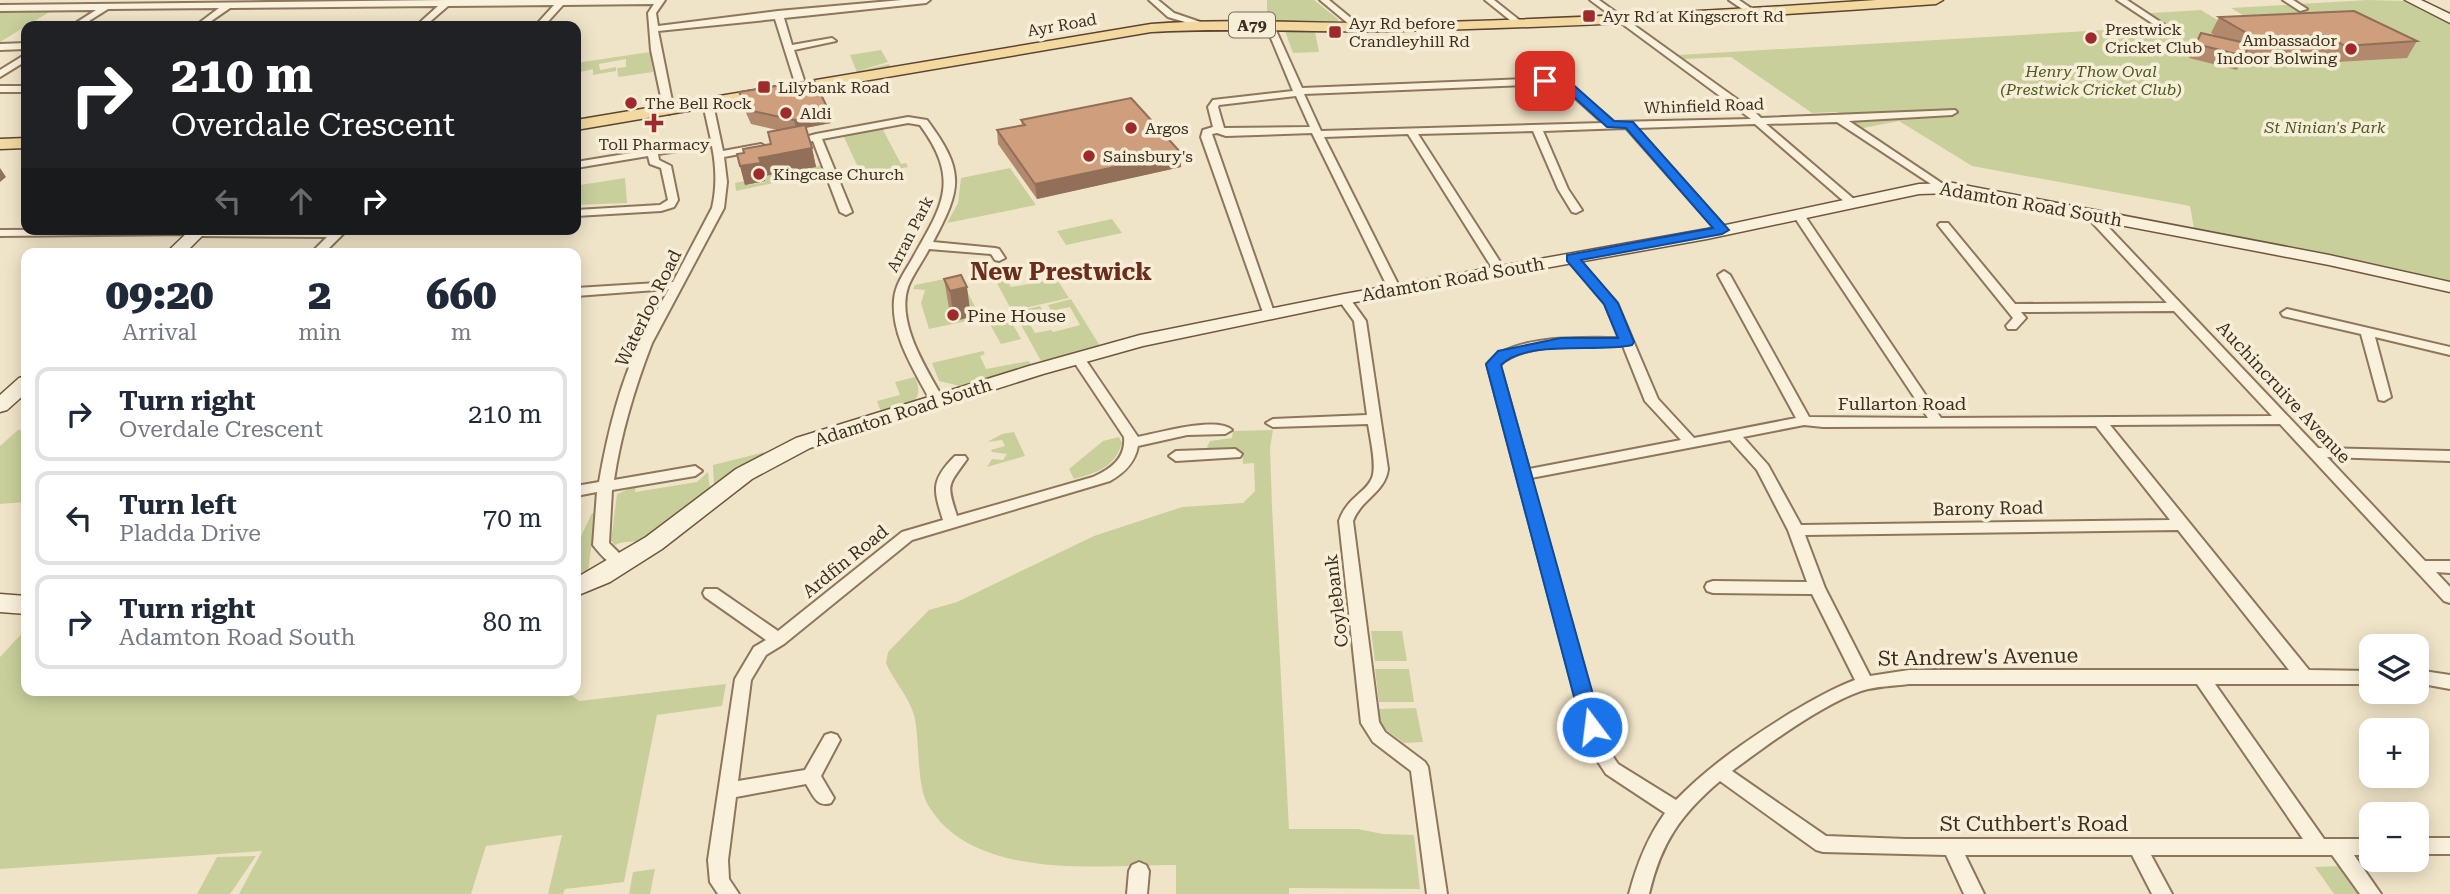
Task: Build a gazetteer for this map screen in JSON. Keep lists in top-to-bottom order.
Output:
{
  "streets": {
    "main road": ["Ayr Road", "A79"],
    "street": [
      "Whinfield Road",
      "Adamton Road South",
      "Arran Park",
      "Waterloo Road",
      "Auchincruive Avenue",
      "Fullarton Road",
      "Barony Road",
      "Ardfin Road",
      "Coylebank",
      "St Andrew's Avenue",
      "St Cuthbert's Road"
    ]
  },
  "crossings": [
    ["Ayr Road", "Waterloo Road"],
    ["Adamton Road South", "Arran Park"],
    ["Adamton Road South", "Waterloo Road"],
    ["Adamton Road South", "Auchincruive Avenue"],
    ["Adamton Road South", "Coylebank"],
    ["Arran Park", "Waterloo Road"],
    ["Auchincruive Avenue", "Fullarton Road"],
    ["St Andrew's Avenue", "St Cuthbert's Road"]
  ],
  "districts": ["New Prestwick"],
  "parks": ["Henry Thow Oval (Prestwick Cricket Club)", "St Ninian's Park"],
  "places": {
    "transit": ["Ayr Rd at Kingscroft Rd", "Ayr Rd before Crandleyhill Rd", "Lilybank Road"],
    "other": [
      "Prestwick Cricket Club",
      "Ambassador Indoor Bolwing",
      "The Bell Rock",
      "Aldi",
      "Argos",
      "Sainsbury's",
      "Kingcase Church",
      "Pine House"
    ],
    "health": ["Toll Pharmacy"]
  },
  "page": {
    "turn": ["210 m", "Overdale Crescent"],
    "eta": [
      "09:20",
      "Arrival",
      "2",
      "min",
      "660",
      "m"
    ],
    "list": [
      {
        "name": "Turn right",
        "note": "Overdale Crescent",
        "value": "210 m"
      },
      {
        "name": "Turn left",
        "note": "Pladda Drive",
        "value": "70 m"
      },
      {
        "name": "Turn right",
        "note": "Adamton Road South",
        "value": "80 m"
      }
    ],
    "map_buttons": ["+", "−"]
  }
}
